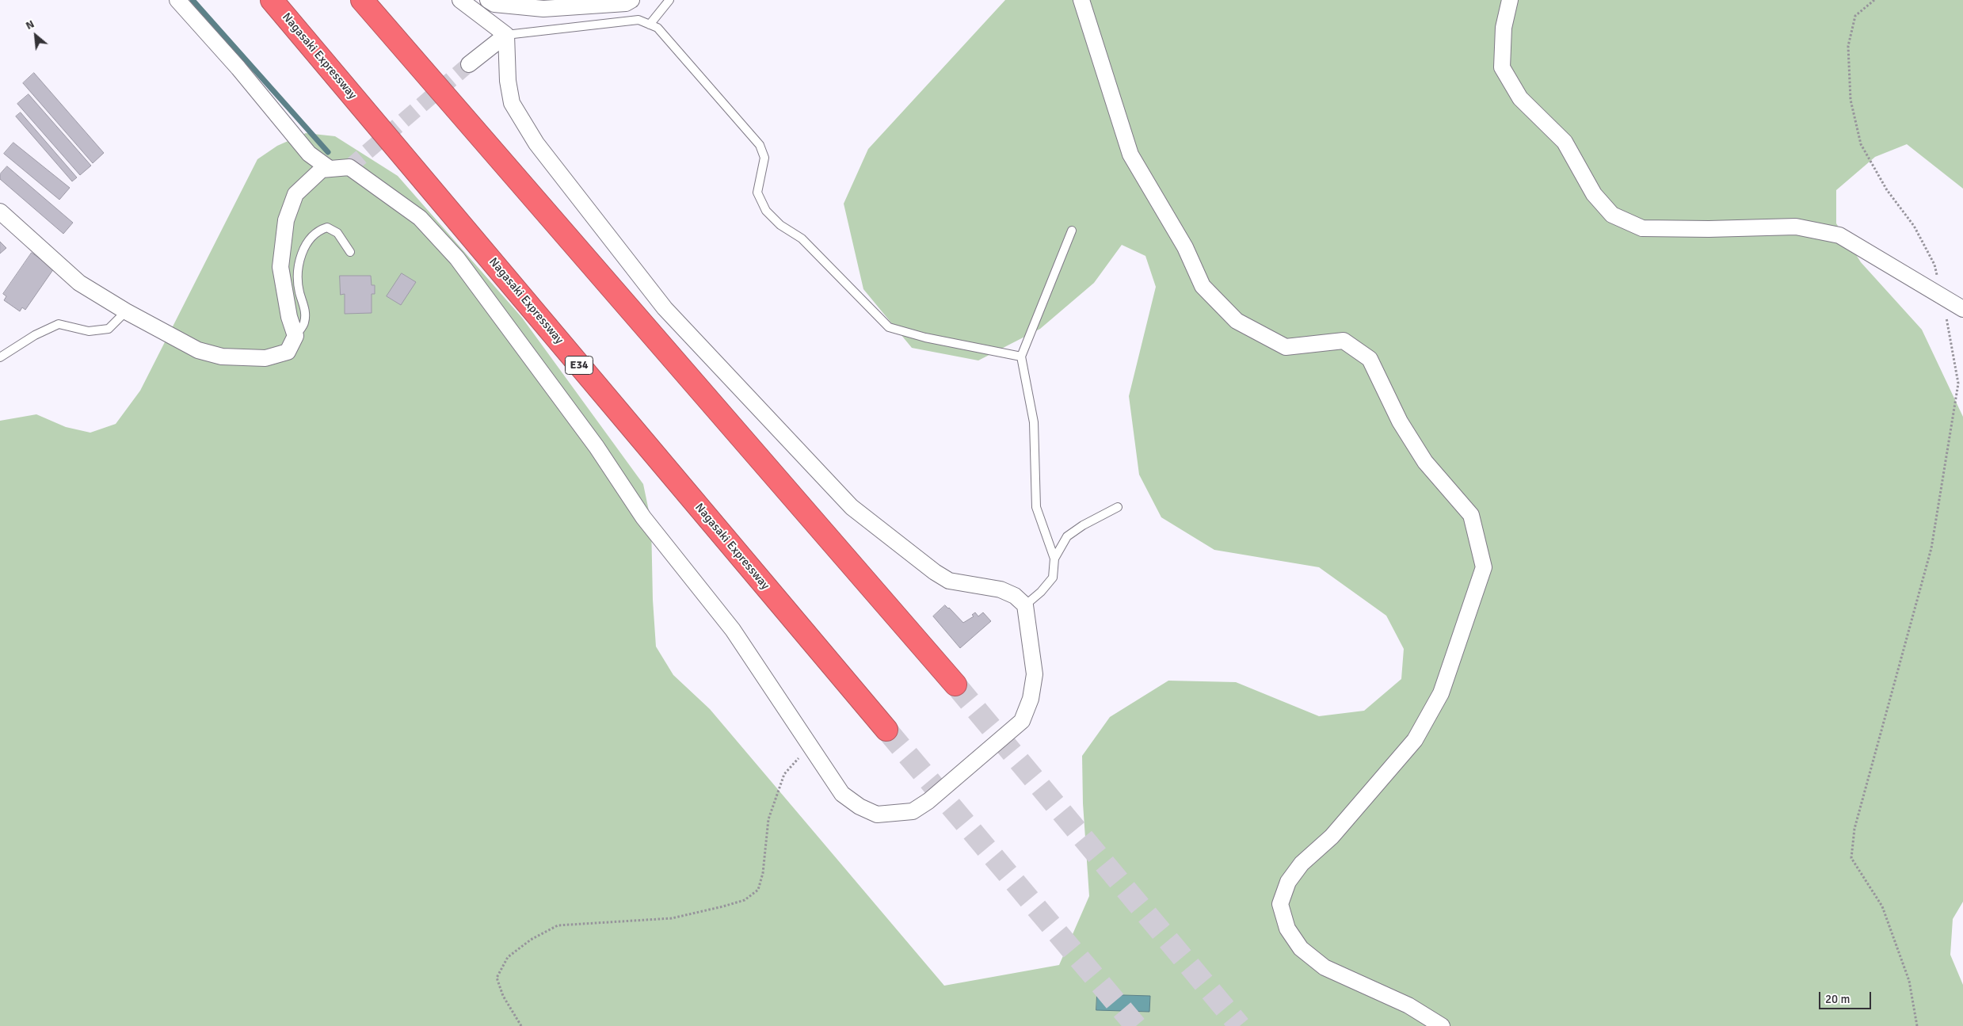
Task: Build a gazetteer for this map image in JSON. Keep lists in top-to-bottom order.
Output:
{
  "streets": {
    "highway": ["Nagasaki Expressway", "E34"]
  },
  "scale_bar": "20 m",
  "north": "top left"
}
